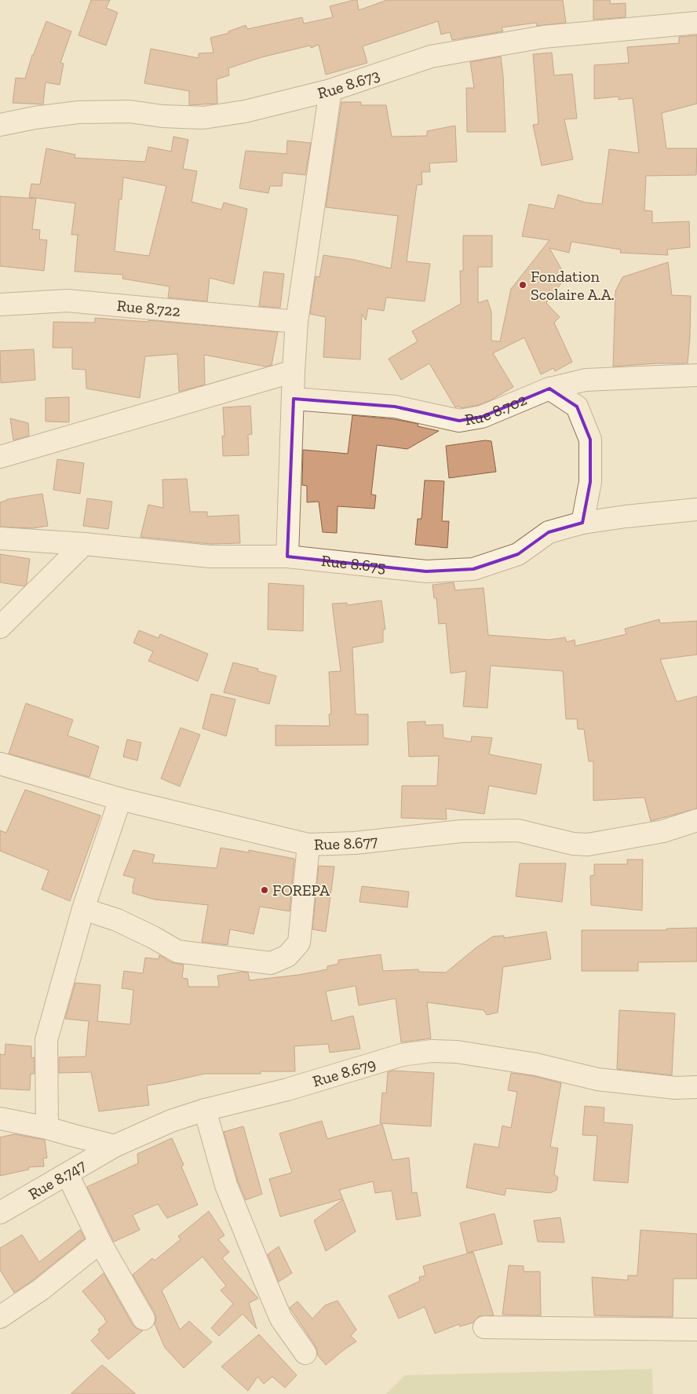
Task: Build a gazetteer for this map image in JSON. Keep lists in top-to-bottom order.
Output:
{
  "streets": {
    "street": [
      "Rue 8.673",
      "Rue 8.722",
      "Rue 8.702",
      "Rue 8.675",
      "Rue 8.677",
      "Rue 8.679",
      "Rue 8.747"
    ]
  },
  "crossings": [
    ["Rue 8.679", "Rue 8.747"]
  ],
  "places": ["Fondation Scolaire A.A.", "FOREPA"]
}
